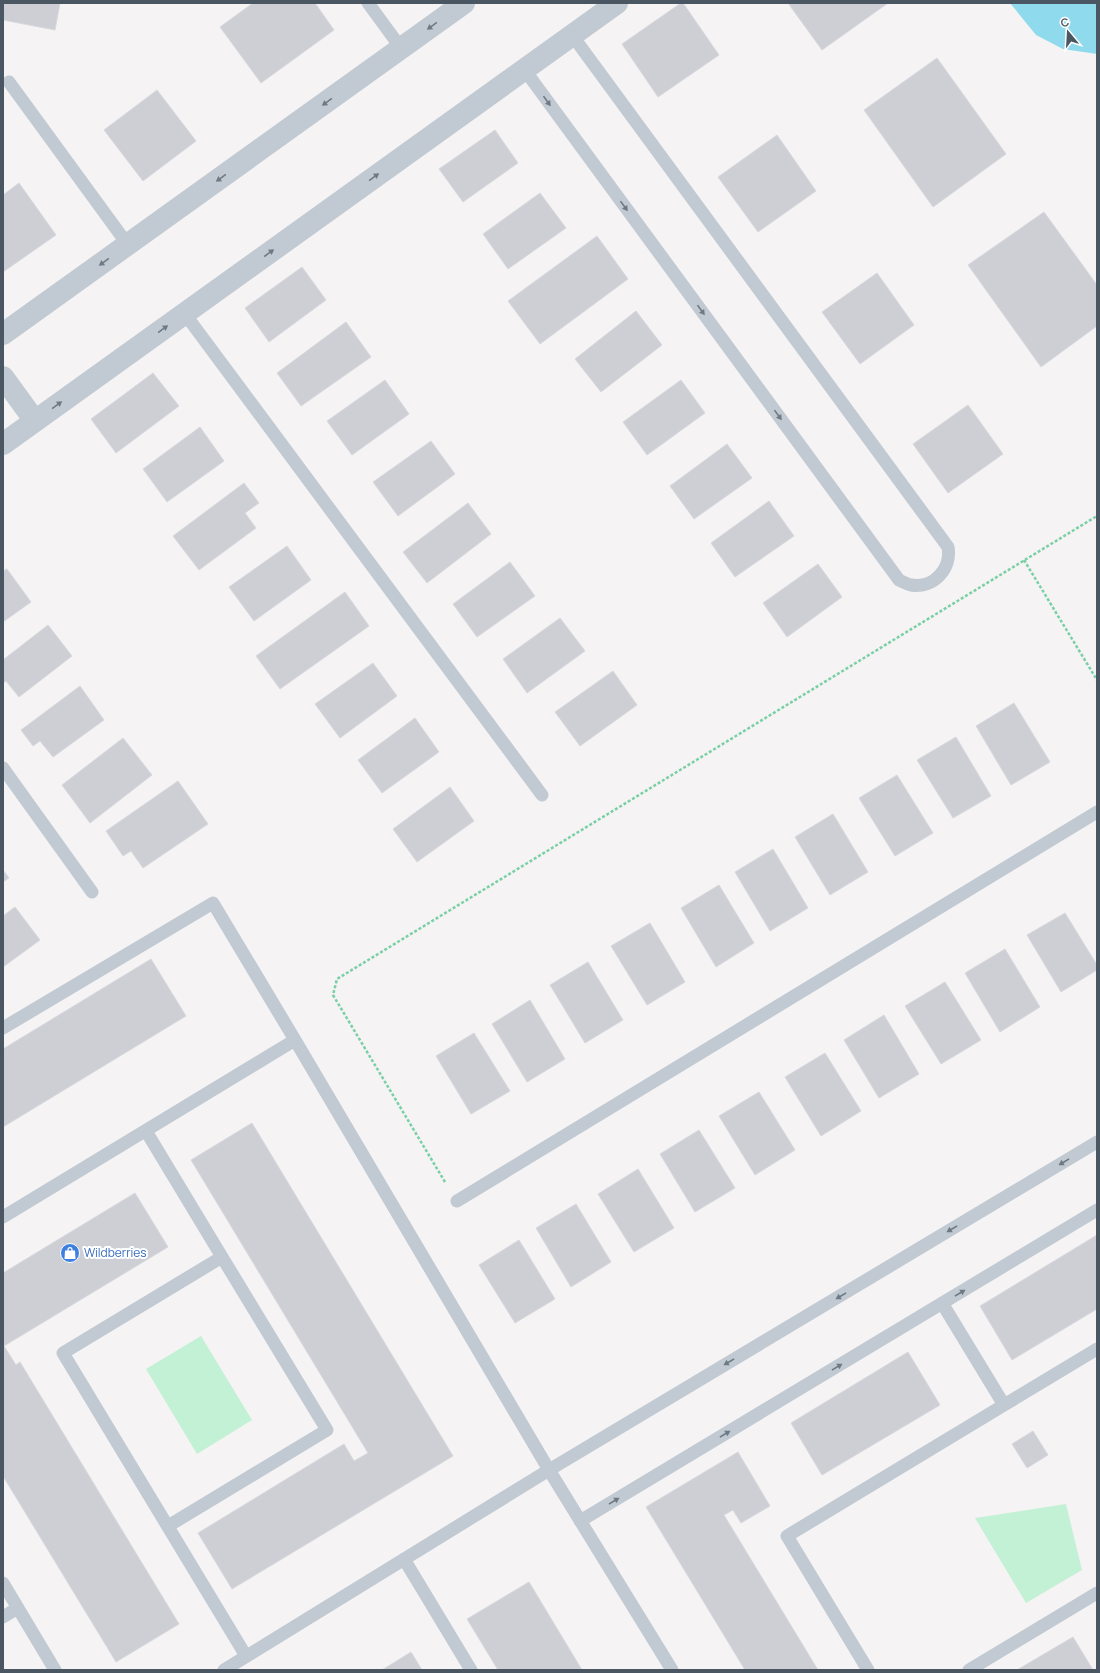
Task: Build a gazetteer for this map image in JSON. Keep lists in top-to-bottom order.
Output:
{
  "places": {
    "shop": ["Wildberries"]
  },
  "north": "top"
}
